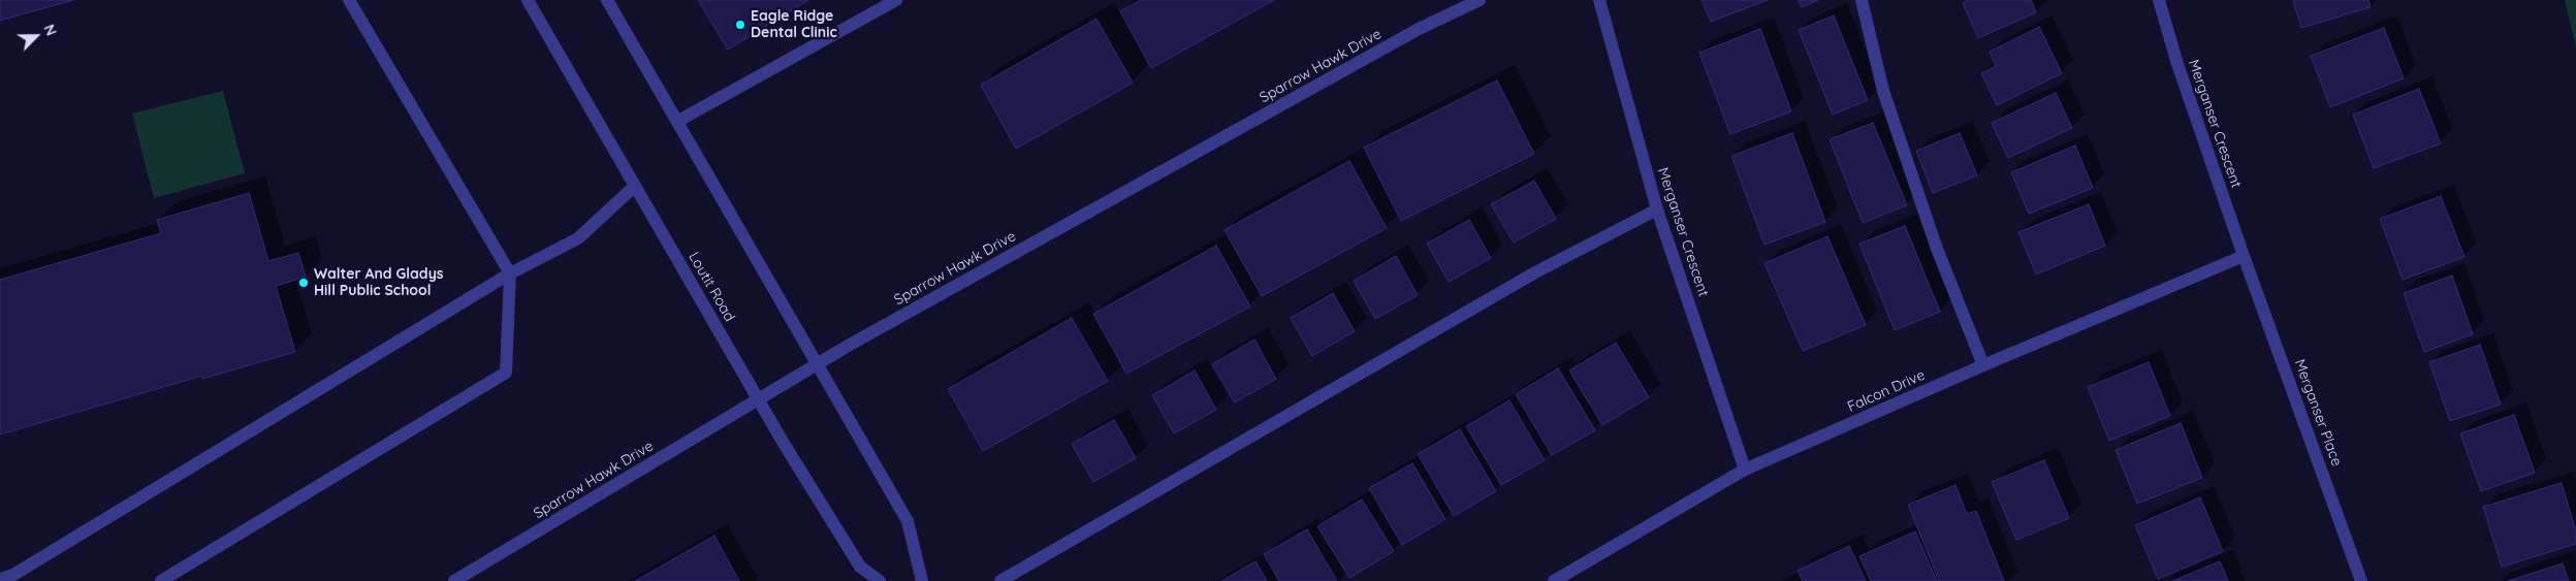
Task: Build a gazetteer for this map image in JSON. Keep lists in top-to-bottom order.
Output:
{
  "streets": {
    "street": [
      "Sparrow Hawk Drive",
      "Merganser Crescent",
      "Loutit Road",
      "Falcon Drive",
      "Merganser Place"
    ]
  },
  "crossings": [
    ["Sparrow Hawk Drive", "Loutit Road"],
    ["Merganser Crescent", "Falcon Drive"],
    ["Merganser Crescent", "Merganser Place"],
    ["Falcon Drive", "Merganser Place"]
  ],
  "places": ["Eagle Ridge Dental Clinic", "Walter And Gladys Hill Public School"],
  "north": "top right"
}
